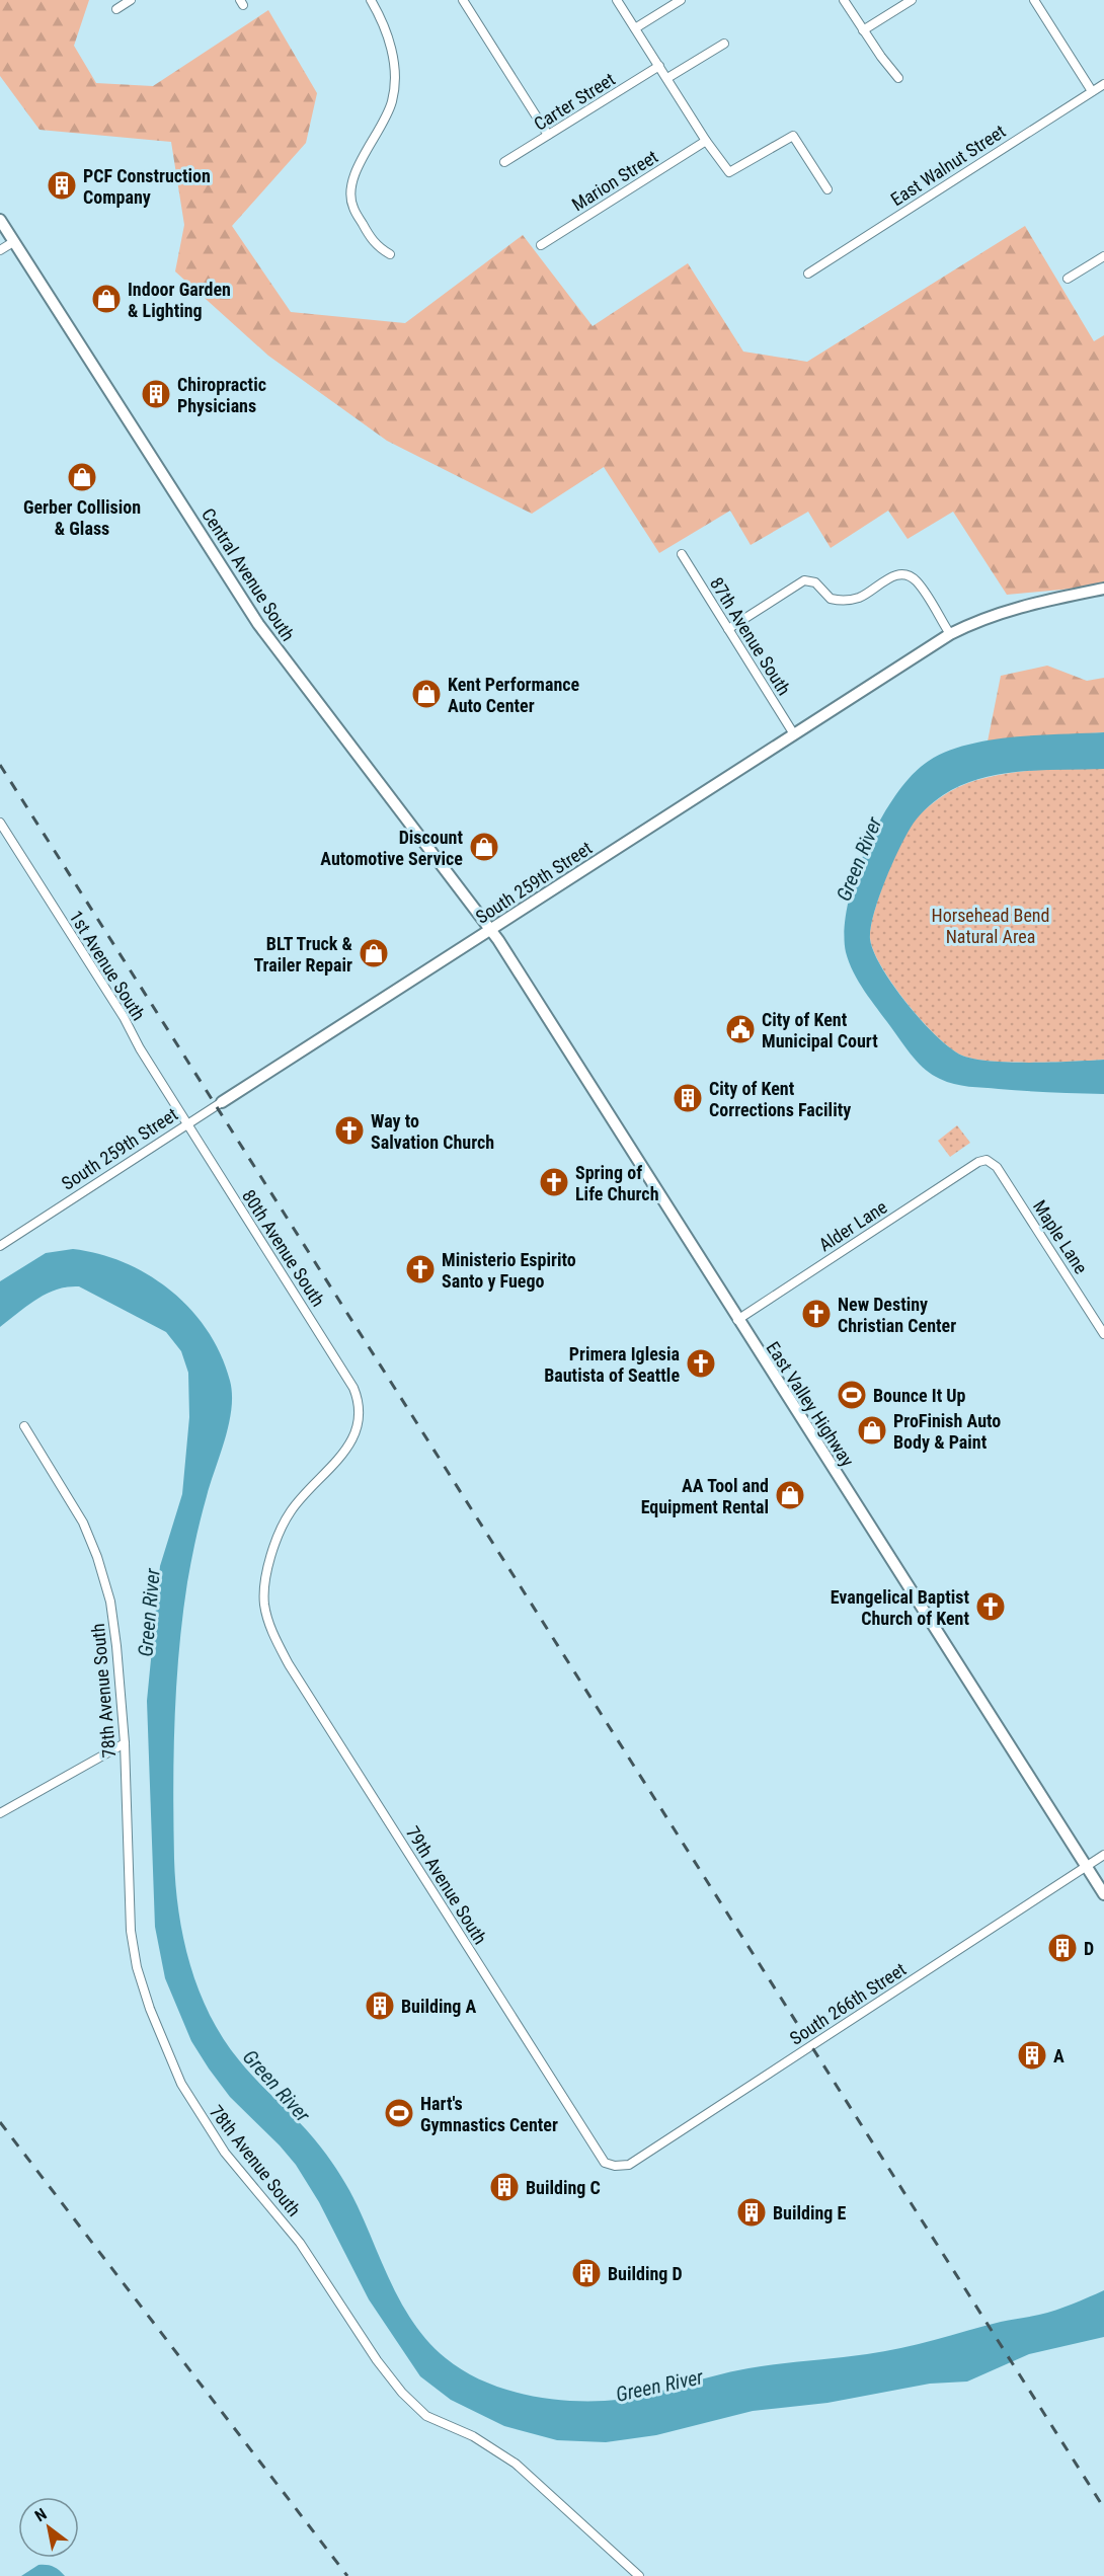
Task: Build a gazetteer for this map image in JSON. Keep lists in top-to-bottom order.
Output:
{
  "streets": {
    "main road": ["Central Avenue South", "South 259th Street", "East Valley Highway"],
    "street": [
      "Carter Street",
      "East Walnut Street",
      "Marion Street",
      "87th Avenue South",
      "1st Avenue South",
      "Alder Lane",
      "Maple Lane",
      "80th Avenue South",
      "78th Avenue South",
      "79th Avenue South",
      "South 266th Street"
    ]
  },
  "crossings": [
    ["Central Avenue South", "South 259th Street"],
    ["Central Avenue South", "East Valley Highway"],
    ["87th Avenue South", "South 259th Street"],
    ["South 259th Street", "1st Avenue South"],
    ["South 259th Street", "80th Avenue South"],
    ["South 259th Street", "East Valley Highway"],
    ["1st Avenue South", "80th Avenue South"],
    ["Alder Lane", "Maple Lane"],
    ["Alder Lane", "East Valley Highway"],
    ["80th Avenue South", "79th Avenue South"],
    ["East Valley Highway", "South 266th Street"],
    ["79th Avenue South", "South 266th Street"]
  ],
  "water": ["Green River"],
  "parks": ["Horsehead Bend Natural Area"],
  "places": {
    "building": [
      "PCF Construction Company",
      "Chiropractic Physicians",
      "City of Kent Corrections Facility",
      "D",
      "Building A",
      "A",
      "Building C",
      "Building E",
      "Building D"
    ],
    "shop": [
      "Indoor Garden & Lighting",
      "Gerber Collision & Glass",
      "Kent Performance Auto Center",
      "Discount Automotive Service",
      "BLT Truck & Trailer Repair",
      "ProFinish Auto Body & Paint",
      "AA Tool and Equipment Rental"
    ],
    "public building": ["City of Kent Municipal Court"],
    "church": [
      "Way to Salvation Church",
      "Spring of Life Church",
      "Ministerio Espirito Santo y Fuego",
      "New Destiny Christian Center",
      "Primera Iglesia Bautista of Seattle",
      "Evangelical Baptist Church of Kent"
    ],
    "sports": ["Bounce It Up", "Hart's Gymnastics Center"]
  },
  "north": "top left"
}
